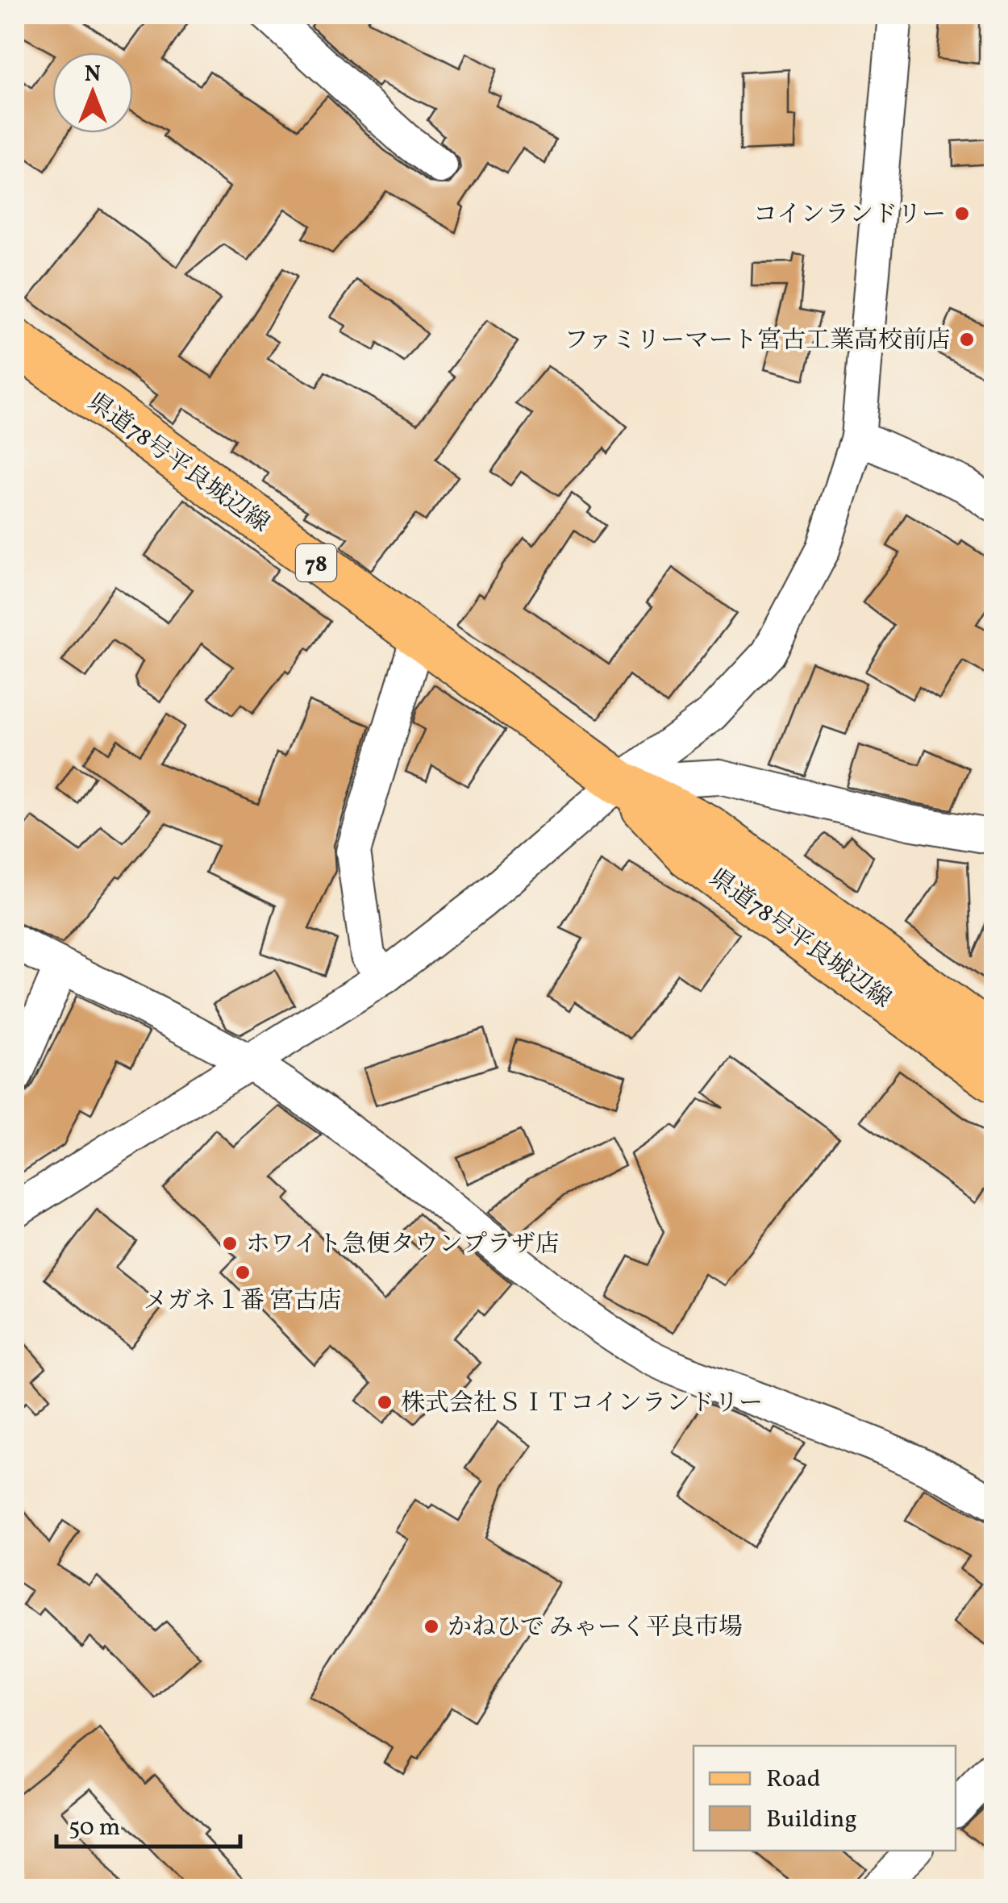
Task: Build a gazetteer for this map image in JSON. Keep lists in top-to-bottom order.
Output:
{
  "streets": {
    "main road": ["県道78号平良城辺線", "78"]
  },
  "places": [
    "コインランドリー",
    "ファミリーマート宮古工業高校前店",
    "ホワイト急便タウンプラザ店",
    "メガネ１番 宮古店",
    "株式会社ＳＩＴコインランドリー",
    "かねひで みゃーく平良市場"
  ],
  "legend": ["Road", "Building"],
  "scale_bar": "50 m",
  "north": "top"
}
